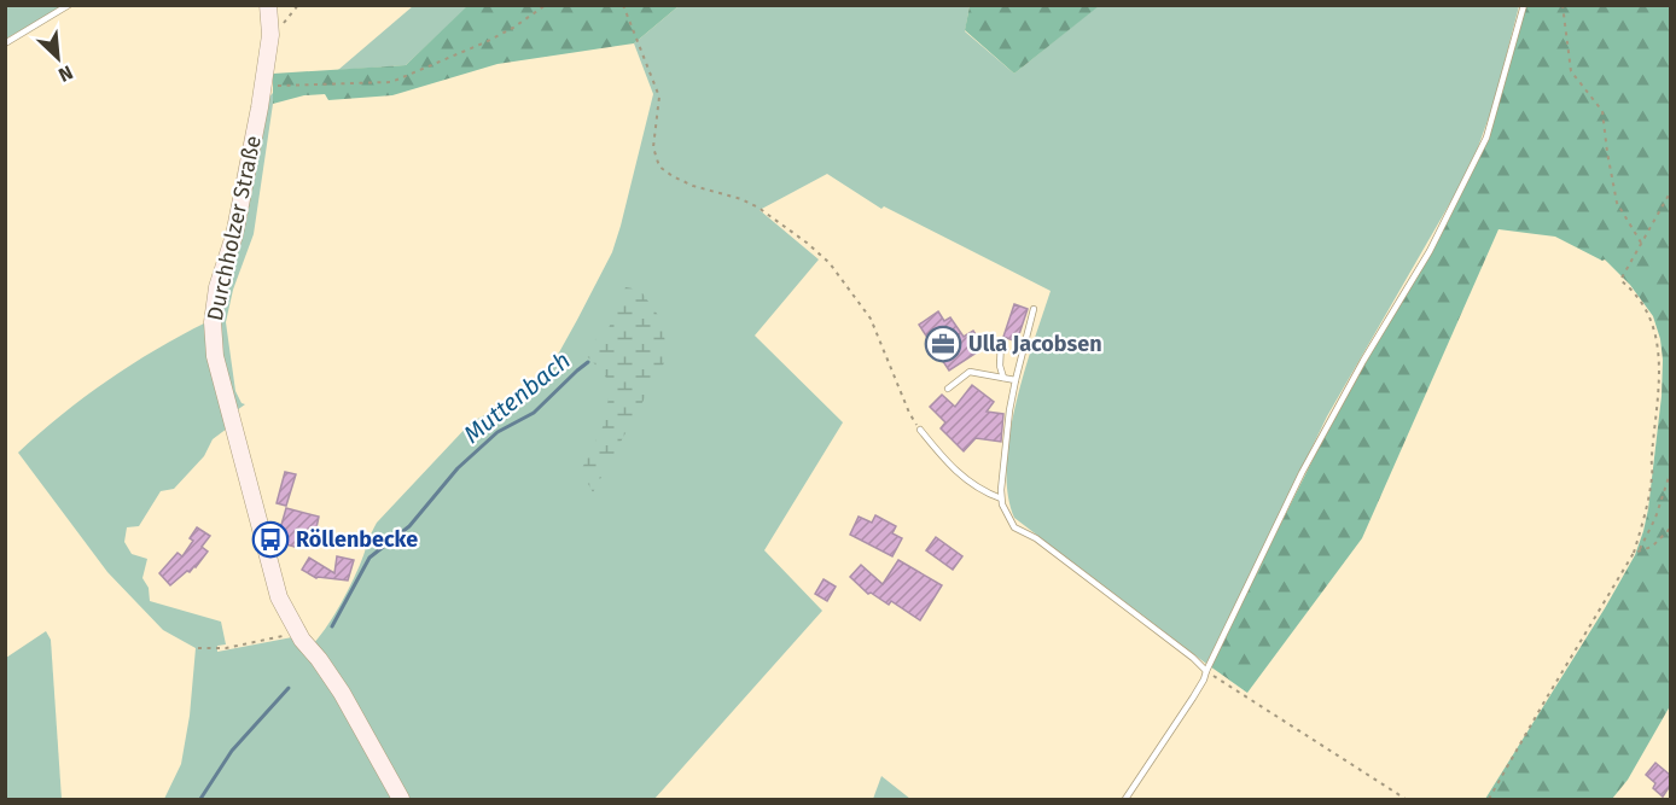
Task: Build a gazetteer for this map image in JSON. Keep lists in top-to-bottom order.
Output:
{
  "streets": {
    "main road": ["Durchholzer Straße"]
  },
  "water": ["Muttenbach"],
  "places": {
    "office": ["Ulla Jacobsen"],
    "bus stop": ["Röllenbecke"]
  },
  "north": "bottom right"
}
